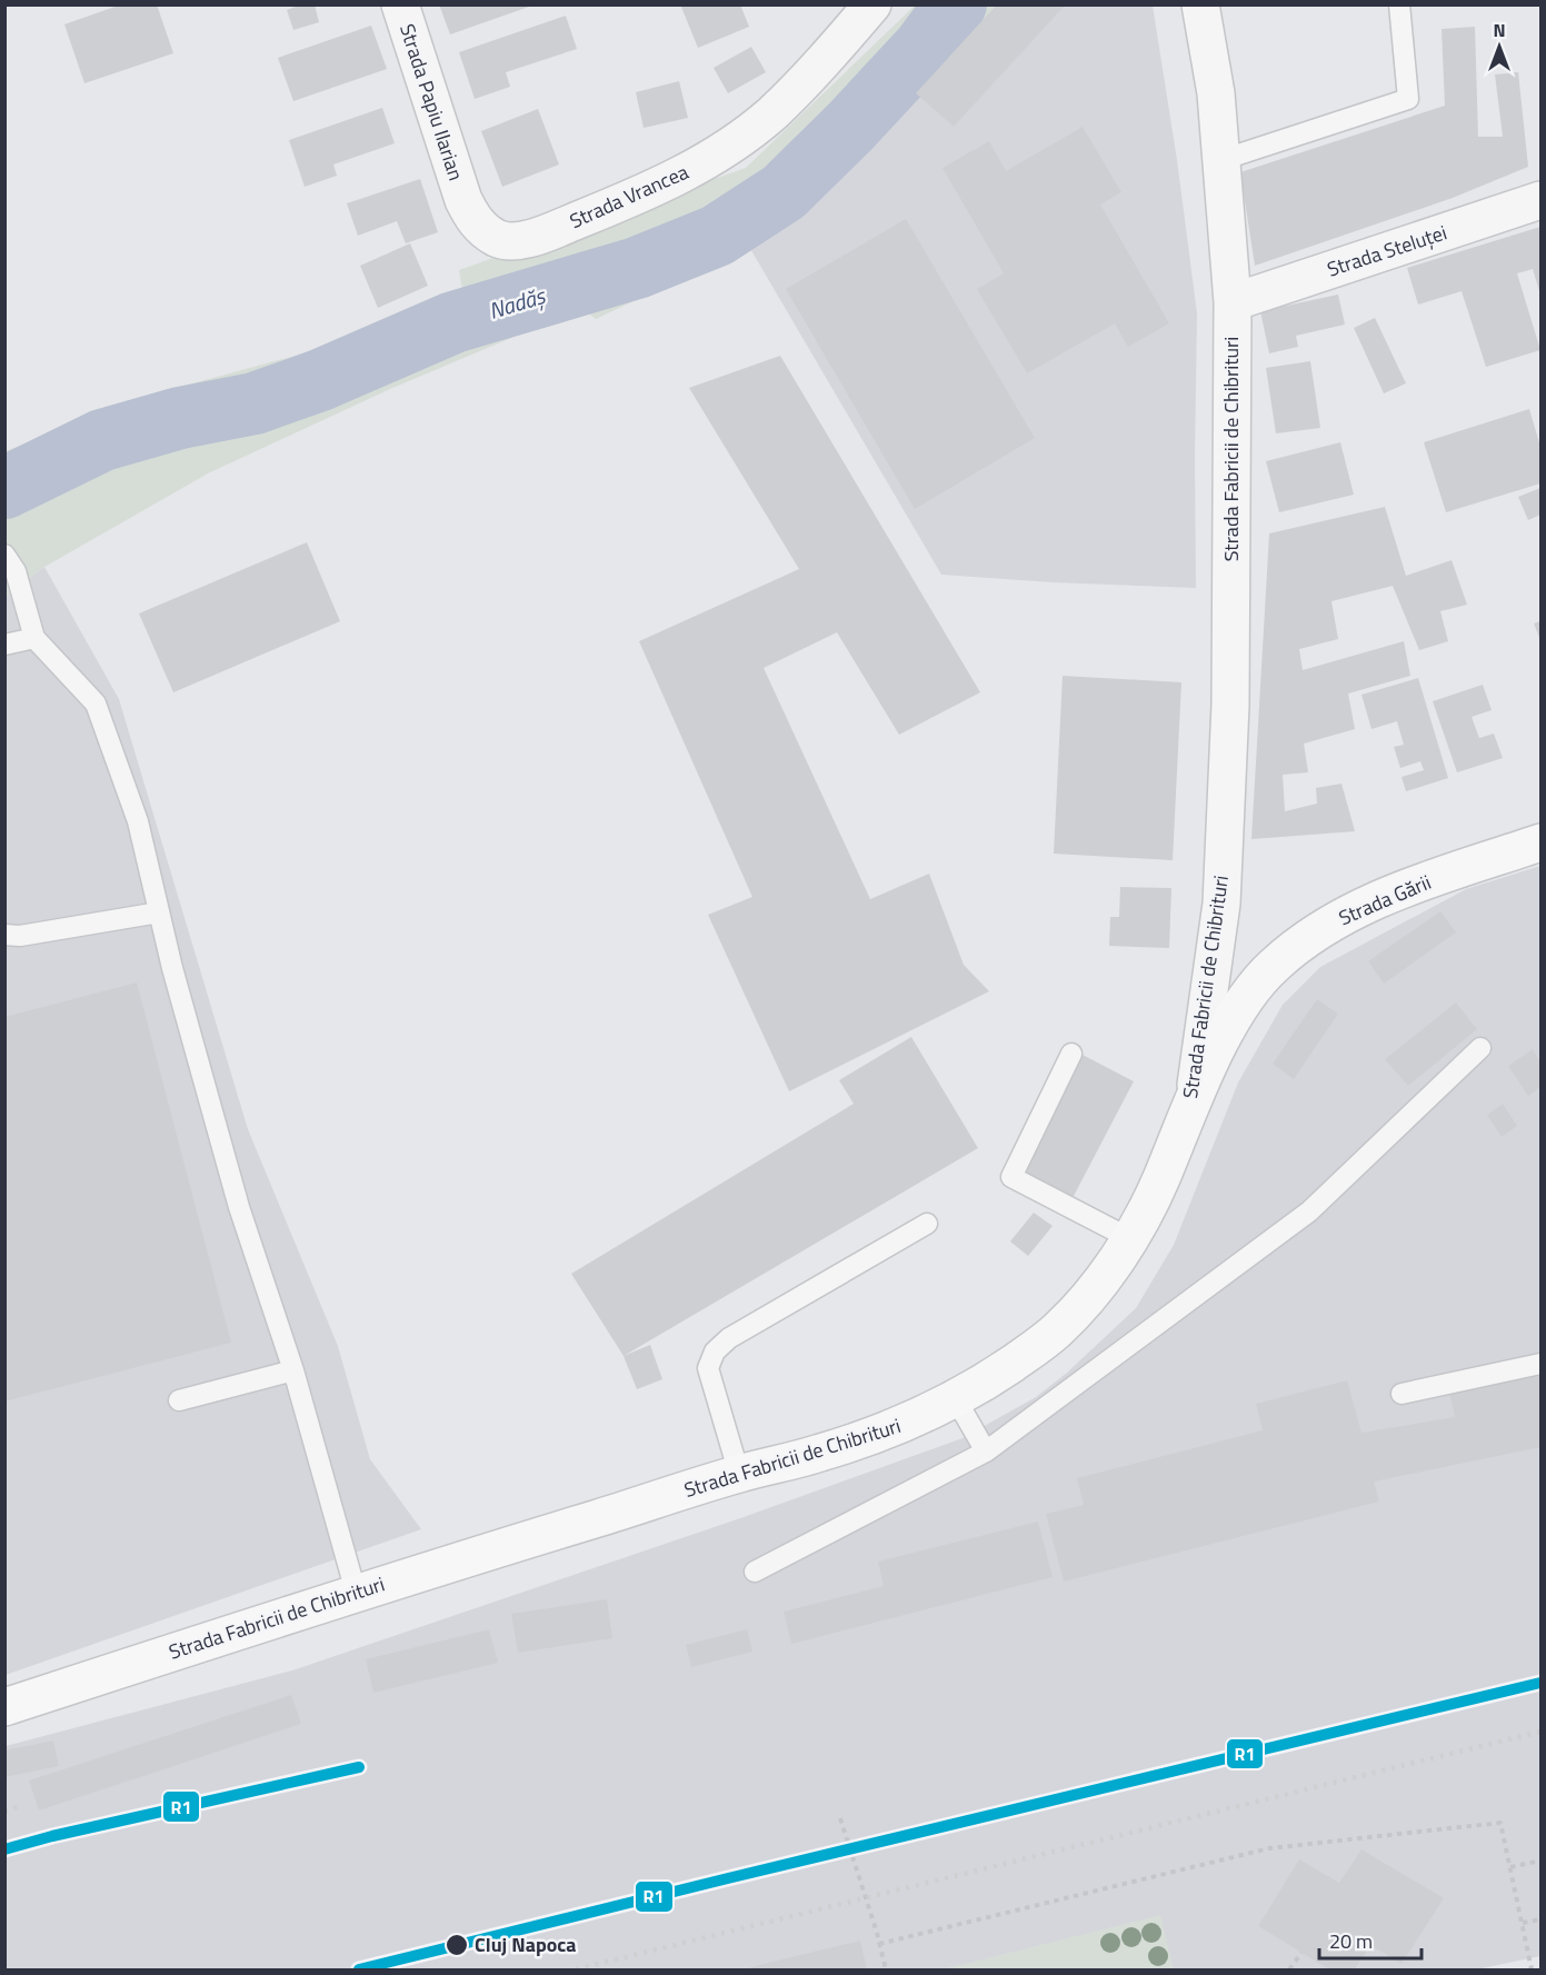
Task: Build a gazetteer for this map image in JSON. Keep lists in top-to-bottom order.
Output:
{
  "streets": {
    "street": [
      "Strada Papiu Ilarian",
      "Strada Vrancea",
      "Strada Steluței",
      "Strada Fabricii de Chibrituri",
      "Strada Gării"
    ]
  },
  "crossings": [
    ["Strada Papiu Ilarian", "Strada Vrancea"],
    ["Strada Steluței", "Strada Fabricii de Chibrituri"],
    ["Strada Fabricii de Chibrituri", "Strada Gării"]
  ],
  "water": ["Nadăș"],
  "places": ["Cluj Napoca"],
  "lines": ["transit line R1"],
  "scale_bar": "20 m",
  "north": "top"
}
